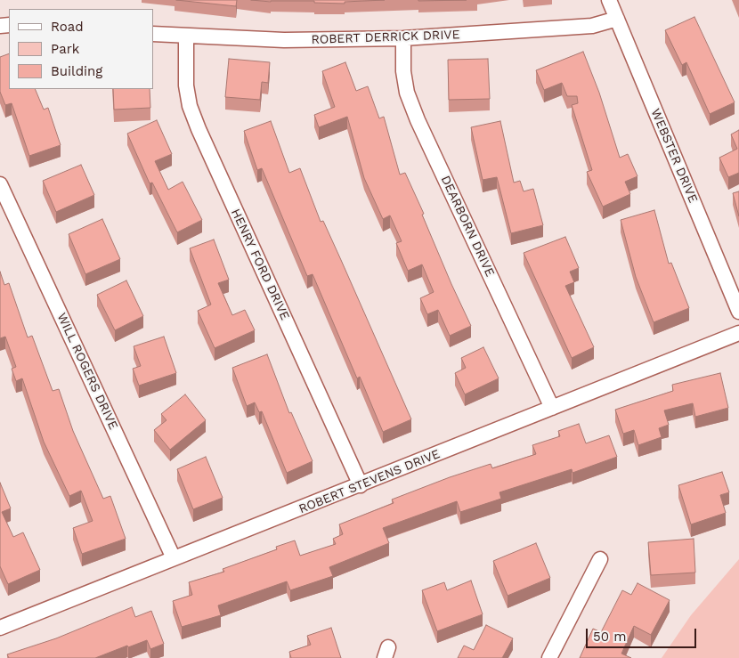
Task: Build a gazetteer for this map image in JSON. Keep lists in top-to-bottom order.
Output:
{
  "streets": {
    "street": [
      "ROBERT DERRICK DRIVE",
      "WEBSTER DRIVE",
      "DEARBORN DRIVE",
      "HENRY FORD DRIVE",
      "WILL ROGERS DRIVE",
      "ROBERT STEVENS DRIVE"
    ]
  },
  "crossings": [
    ["ROBERT DERRICK DRIVE", "WEBSTER DRIVE"],
    ["ROBERT DERRICK DRIVE", "DEARBORN DRIVE"],
    ["ROBERT DERRICK DRIVE", "HENRY FORD DRIVE"],
    ["DEARBORN DRIVE", "ROBERT STEVENS DRIVE"],
    ["HENRY FORD DRIVE", "ROBERT STEVENS DRIVE"],
    ["WILL ROGERS DRIVE", "ROBERT STEVENS DRIVE"]
  ],
  "legend": ["Road", "Park", "Building"],
  "scale_bar": "50 m"
}
